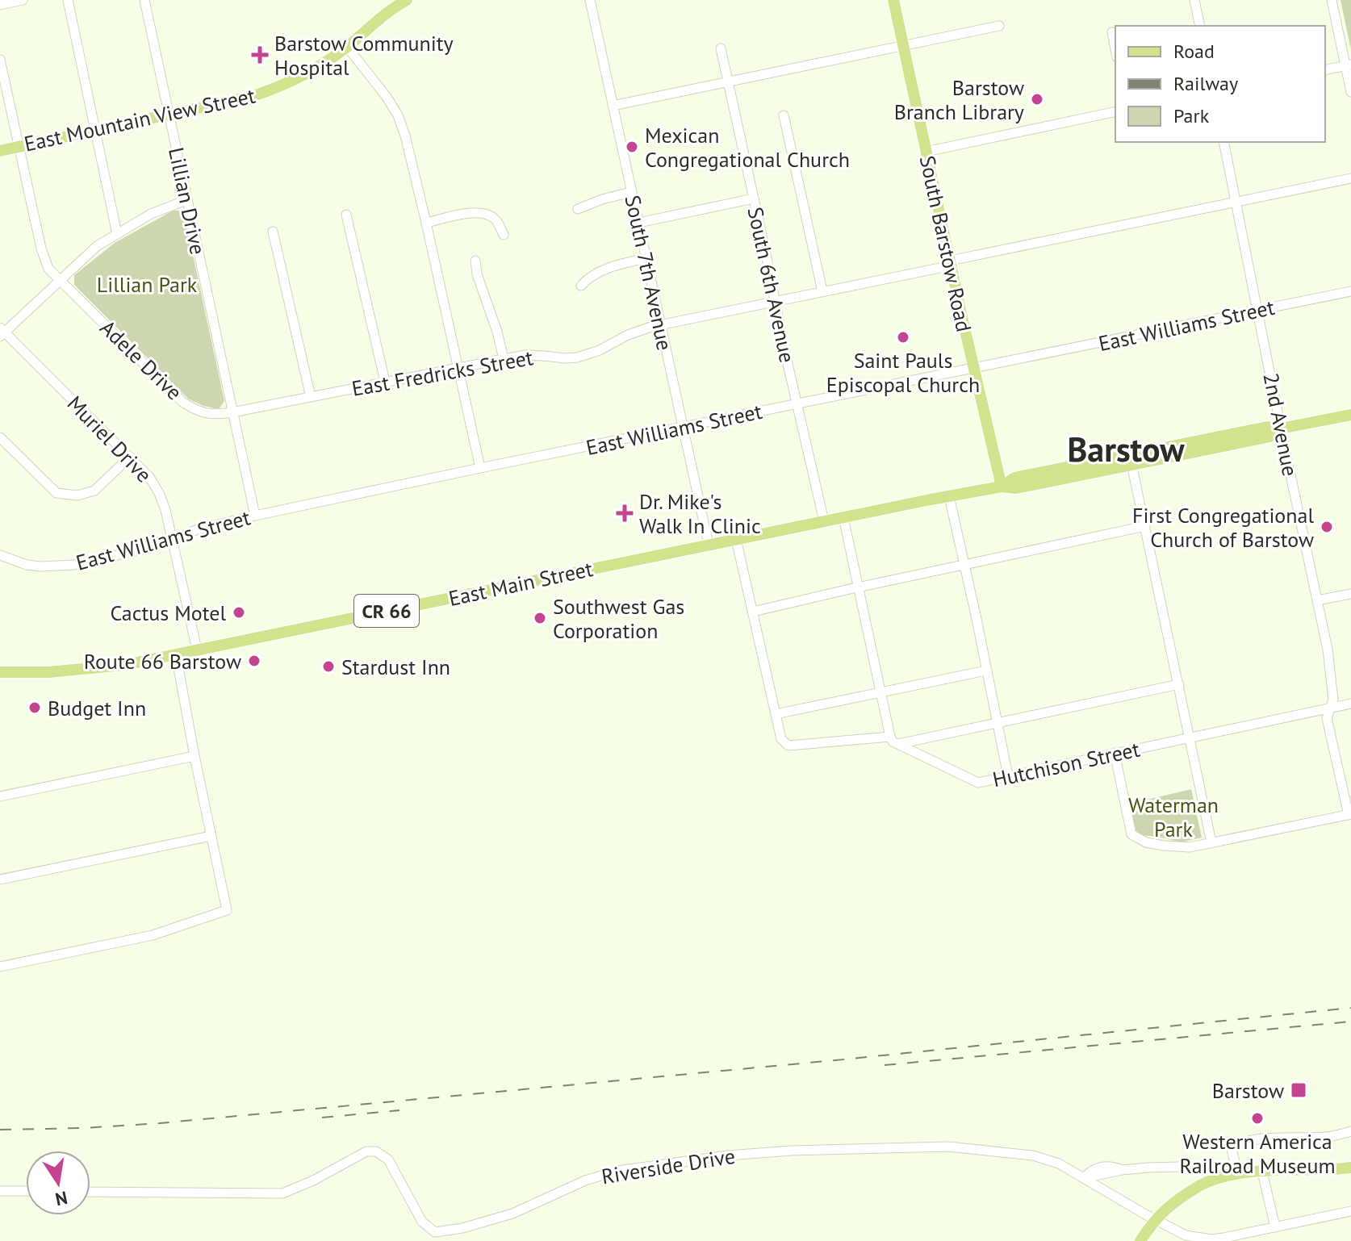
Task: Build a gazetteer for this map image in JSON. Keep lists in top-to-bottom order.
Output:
{
  "streets": {
    "main road": [
      "East Mountain View Street",
      "South Barstow Road",
      "East Main Street",
      "CR 66"
    ],
    "street": [
      "Lillian Drive",
      "South 7th Avenue",
      "South 6th Avenue",
      "East Williams Street",
      "Adele Drive",
      "East Fredricks Street",
      "2nd Avenue",
      "Muriel Drive",
      "Hutchison Street",
      "Riverside Drive"
    ]
  },
  "crossings": [
    ["East Mountain View Street", "Lillian Drive"],
    ["East Mountain View Street", "Adele Drive"],
    ["Lillian Drive", "East Williams Street"],
    ["Lillian Drive", "Adele Drive"],
    ["Lillian Drive", "East Fredricks Street"],
    ["South Barstow Road", "East Williams Street"],
    ["South Barstow Road", "East Fredricks Street"],
    ["South Barstow Road", "East Main Street"],
    ["South 7th Avenue", "East Williams Street"],
    ["South 7th Avenue", "East Fredricks Street"],
    ["South 7th Avenue", "East Main Street"],
    ["South 6th Avenue", "East Williams Street"],
    ["South 6th Avenue", "East Fredricks Street"],
    ["South 6th Avenue", "East Main Street"],
    ["East Williams Street", "2nd Avenue"],
    ["East Williams Street", "Muriel Drive"],
    ["Adele Drive", "East Fredricks Street"],
    ["East Fredricks Street", "2nd Avenue"],
    ["2nd Avenue", "East Main Street"],
    ["2nd Avenue", "Hutchison Street"],
    ["Muriel Drive", "East Main Street"]
  ],
  "districts": ["Barstow"],
  "parks": ["Lillian Park", "Waterman Park"],
  "places": {
    "health": ["Barstow Community Hospital", "Dr. Mike's Walk In Clinic"],
    "other": [
      "Barstow Branch Library",
      "Mexican Congregational Church",
      "Saint Pauls Episcopal Church",
      "First Congregational Church of Barstow",
      "Cactus Motel",
      "Southwest Gas Corporation",
      "Route 66 Barstow",
      "Stardust Inn",
      "Budget Inn",
      "Western America Railroad Museum"
    ],
    "transit": ["Barstow"]
  },
  "legend": ["Road", "Railway", "Park"],
  "north": "bottom"
}
